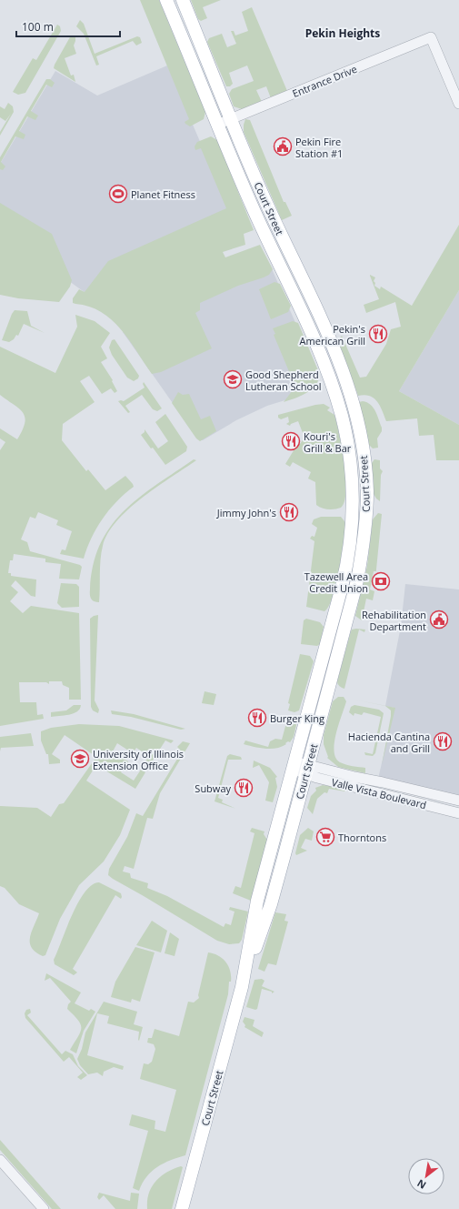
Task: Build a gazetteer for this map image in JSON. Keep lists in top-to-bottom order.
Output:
{
  "streets": {
    "main road": ["Court Street"],
    "street": ["Entrance Drive", "Valle Vista Boulevard"]
  },
  "crossings": [
    ["Entrance Drive", "Court Street"],
    ["Court Street", "Valle Vista Boulevard"]
  ],
  "districts": ["Pekin Heights"],
  "places": {
    "public building": ["Pekin Fire Station #1", "Rehabilitation Department"],
    "sports": ["Planet Fitness"],
    "restaurant": [
      "Pekin's American Grill",
      "Kouri's Grill & Bar",
      "Jimmy John's",
      "Burger King",
      "Hacienda Cantina and Grill",
      "Subway"
    ],
    "school or university": ["Good Shepherd Lutheran School", "University of Illinois Extension Office"],
    "bank": ["Tazewell Area Credit Union"],
    "supermarket": ["Thorntons"]
  },
  "scale_bar": "100 m",
  "north": "bottom left"
}
